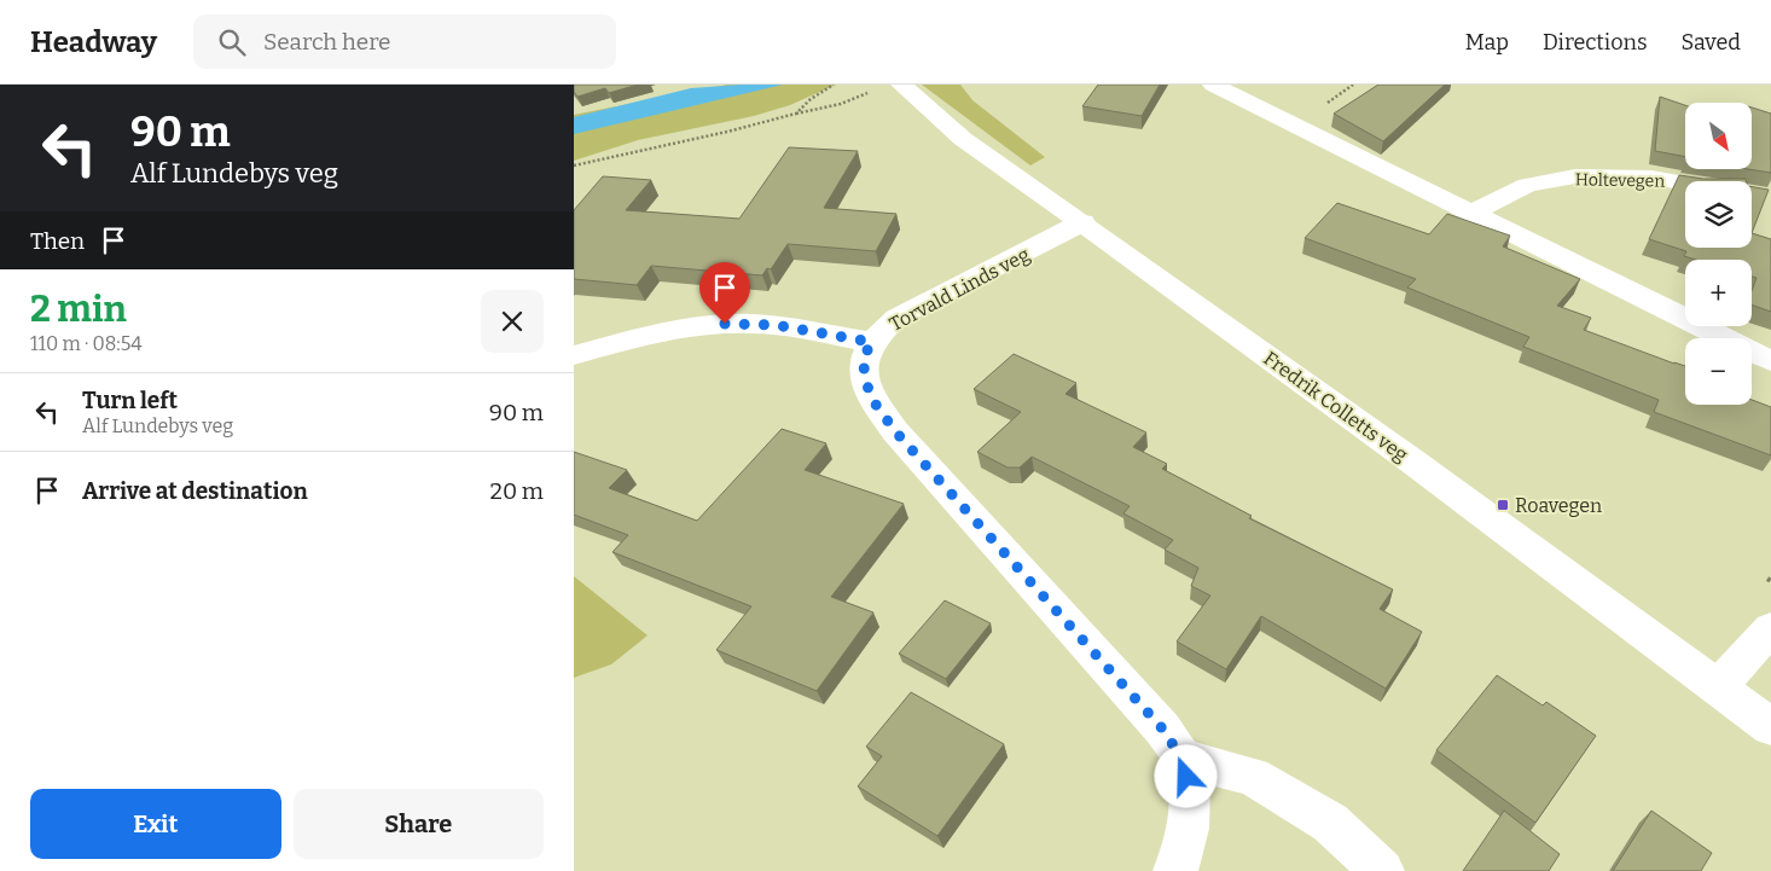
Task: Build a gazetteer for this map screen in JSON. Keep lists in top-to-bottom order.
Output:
{
  "streets": {
    "street": ["Holtevegen", "Torvald Linds veg", "Fredrik Colletts veg"]
  },
  "crossings": [
    ["Torvald Linds veg", "Fredrik Colletts veg"]
  ],
  "places": {
    "transit": ["Roavegen"]
  },
  "north": "bottom right",
  "page": {
    "header": "Headway",
    "search": "Search here",
    "nav": ["Map", "Directions", "Saved"],
    "turn": ["90 m", "Alf Lundebys veg"],
    "map_buttons": ["+", "−"],
    "then": "Then",
    "heading": ["2 min", "110 m · 08:54"],
    "list": [
      {
        "name": "Turn left",
        "note": "Alf Lundebys veg",
        "value": "90 m"
      },
      {
        "name": "Arrive at destination",
        "value": "20 m"
      }
    ],
    "buttons": ["Exit", "Share"]
  }
}
